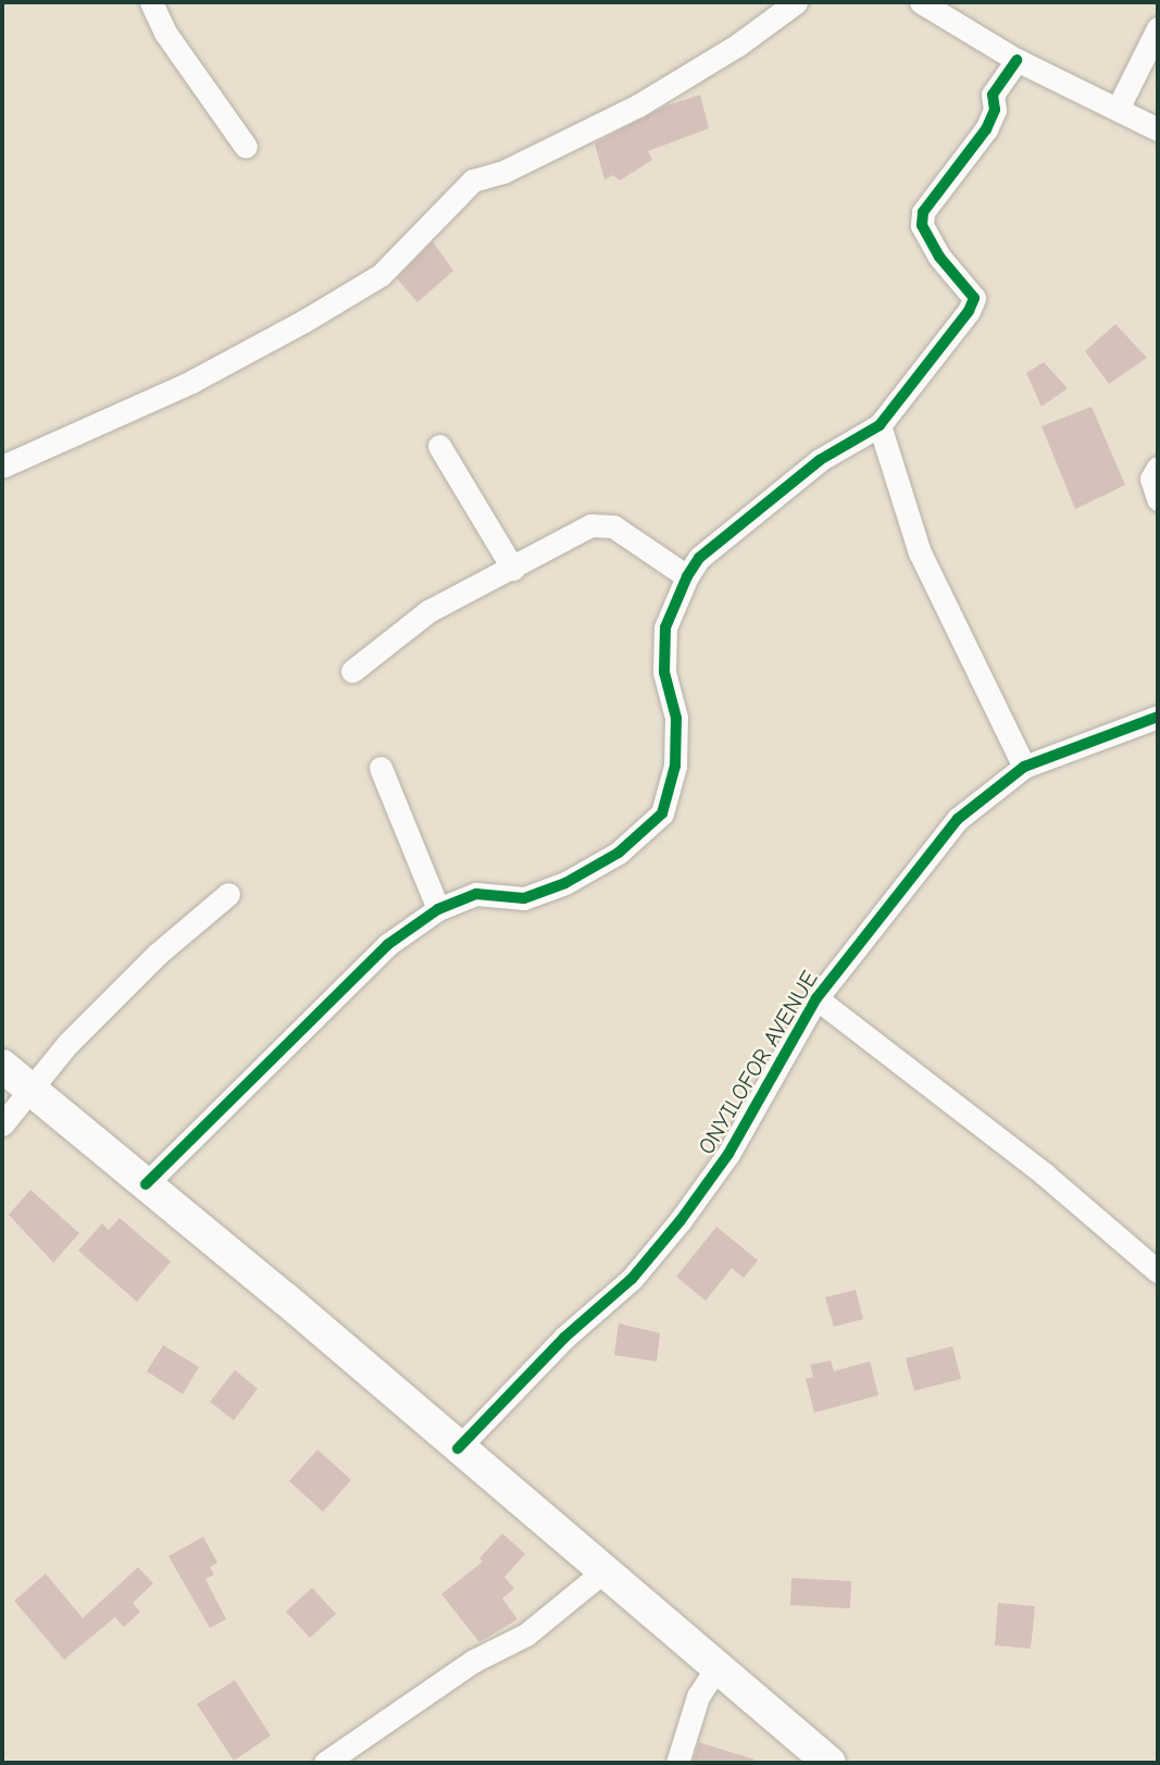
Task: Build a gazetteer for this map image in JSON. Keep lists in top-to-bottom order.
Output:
{
  "streets": {
    "street": ["ONYILOFOR AVENUE"]
  }
}
